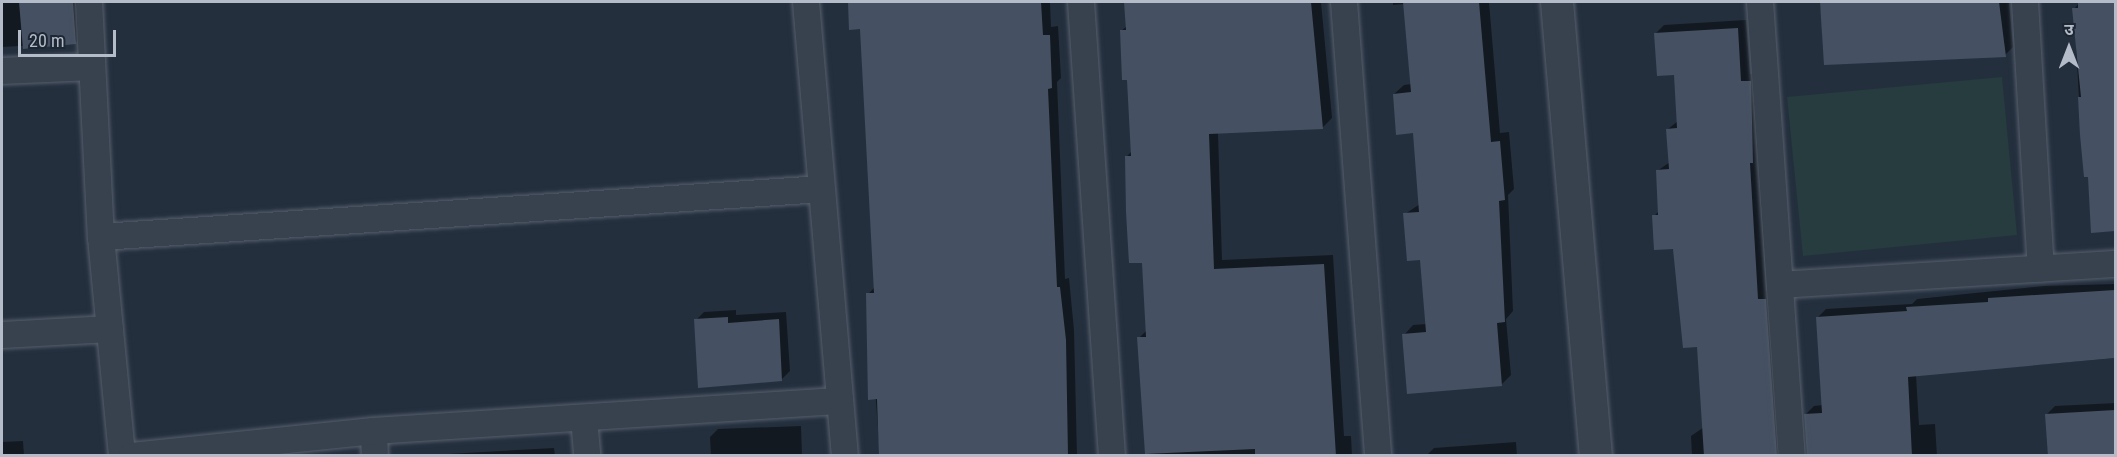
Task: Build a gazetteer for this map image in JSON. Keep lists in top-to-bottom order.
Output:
{
  "scale_bar": "20 m",
  "north": "top"
}
